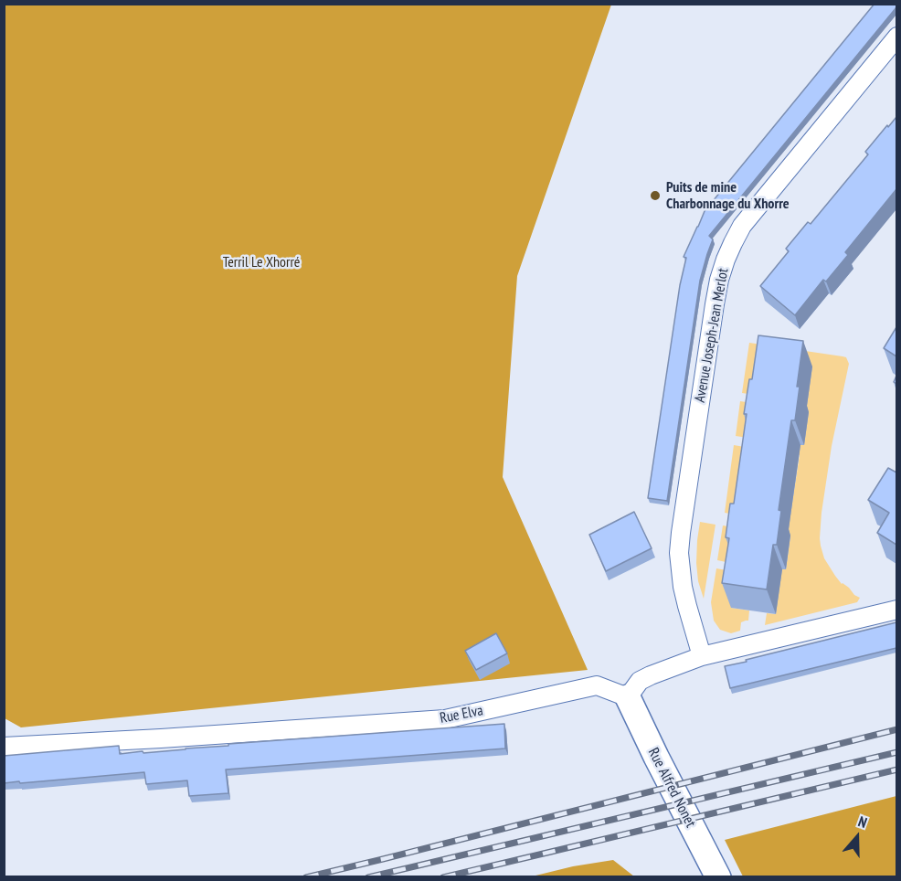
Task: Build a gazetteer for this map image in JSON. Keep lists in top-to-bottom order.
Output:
{
  "streets": {
    "street": ["Avenue Joseph-Jean Merlot", "Rue Elva", "Rue Alfred Nonet"]
  },
  "crossings": [
    ["Rue Elva", "Rue Alfred Nonet"]
  ],
  "parks": ["Terril Le Xhorré"],
  "places": ["Puits de mine Charbonnage du Xhorre"],
  "north": "top"
}
